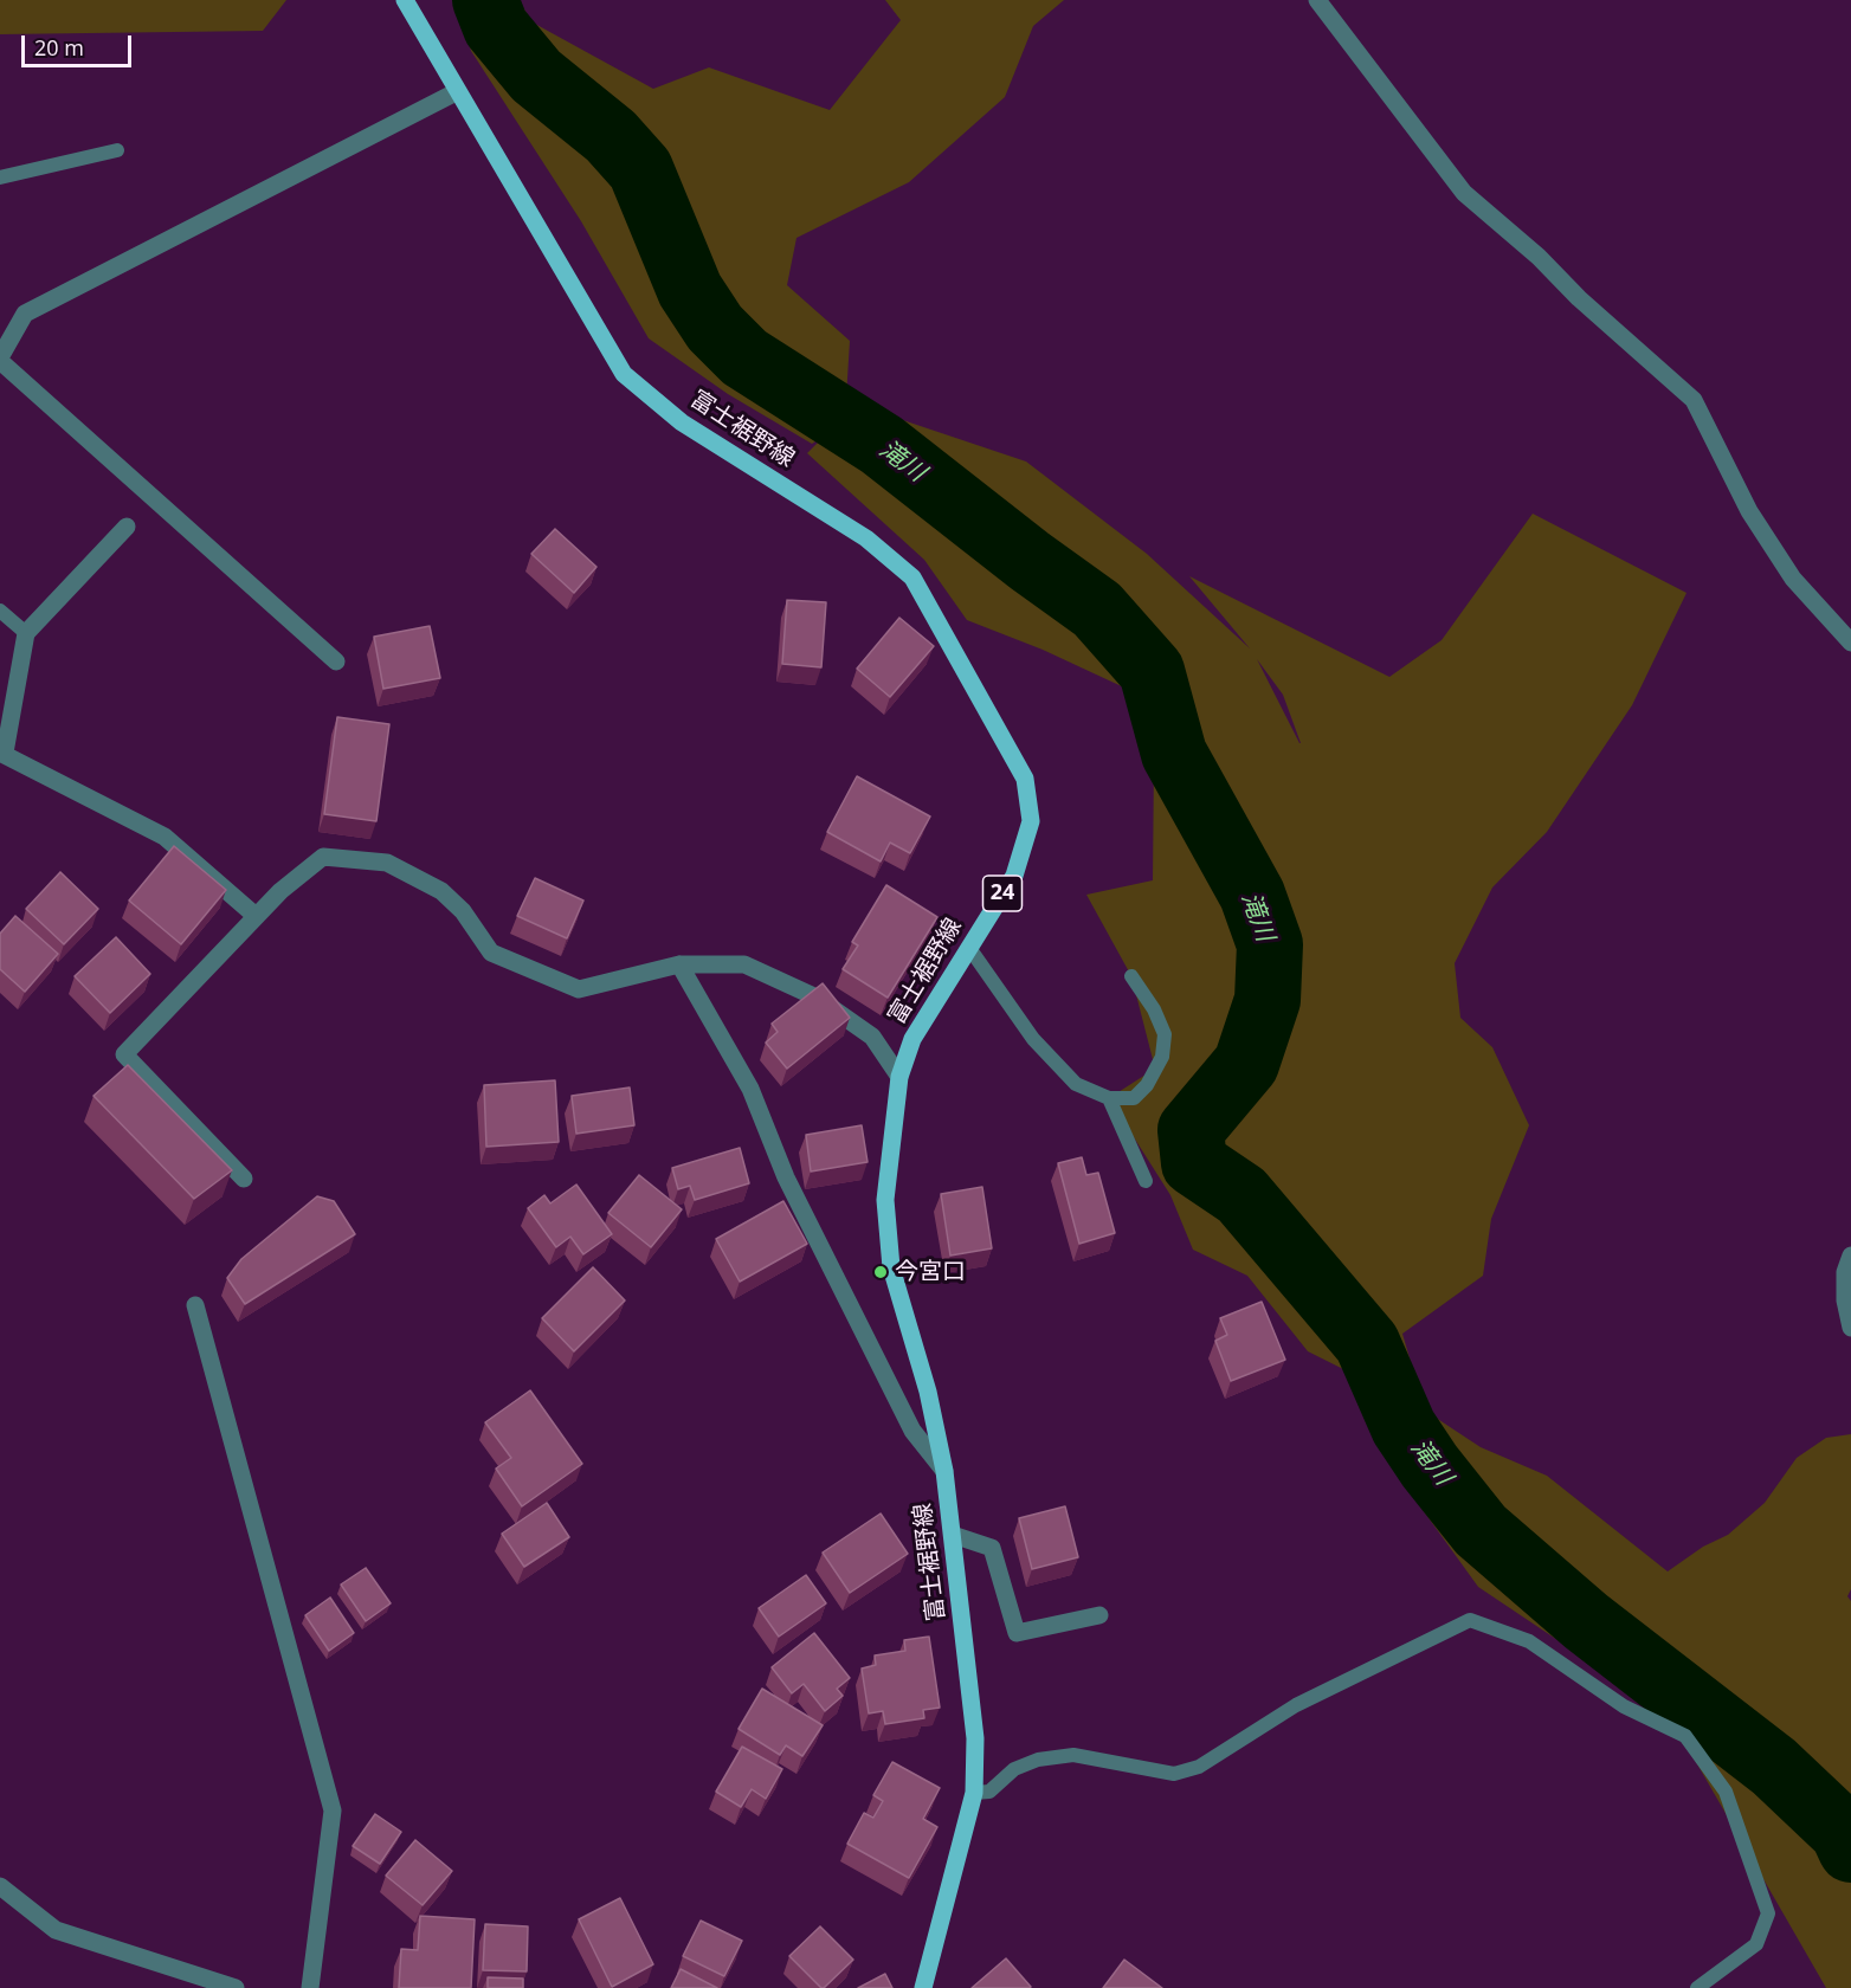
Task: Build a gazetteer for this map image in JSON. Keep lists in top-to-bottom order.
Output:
{
  "streets": {
    "main road": ["富士裾野線", "24"]
  },
  "water": ["滝川"],
  "places": ["今宮口"],
  "scale_bar": "20 m"
}
